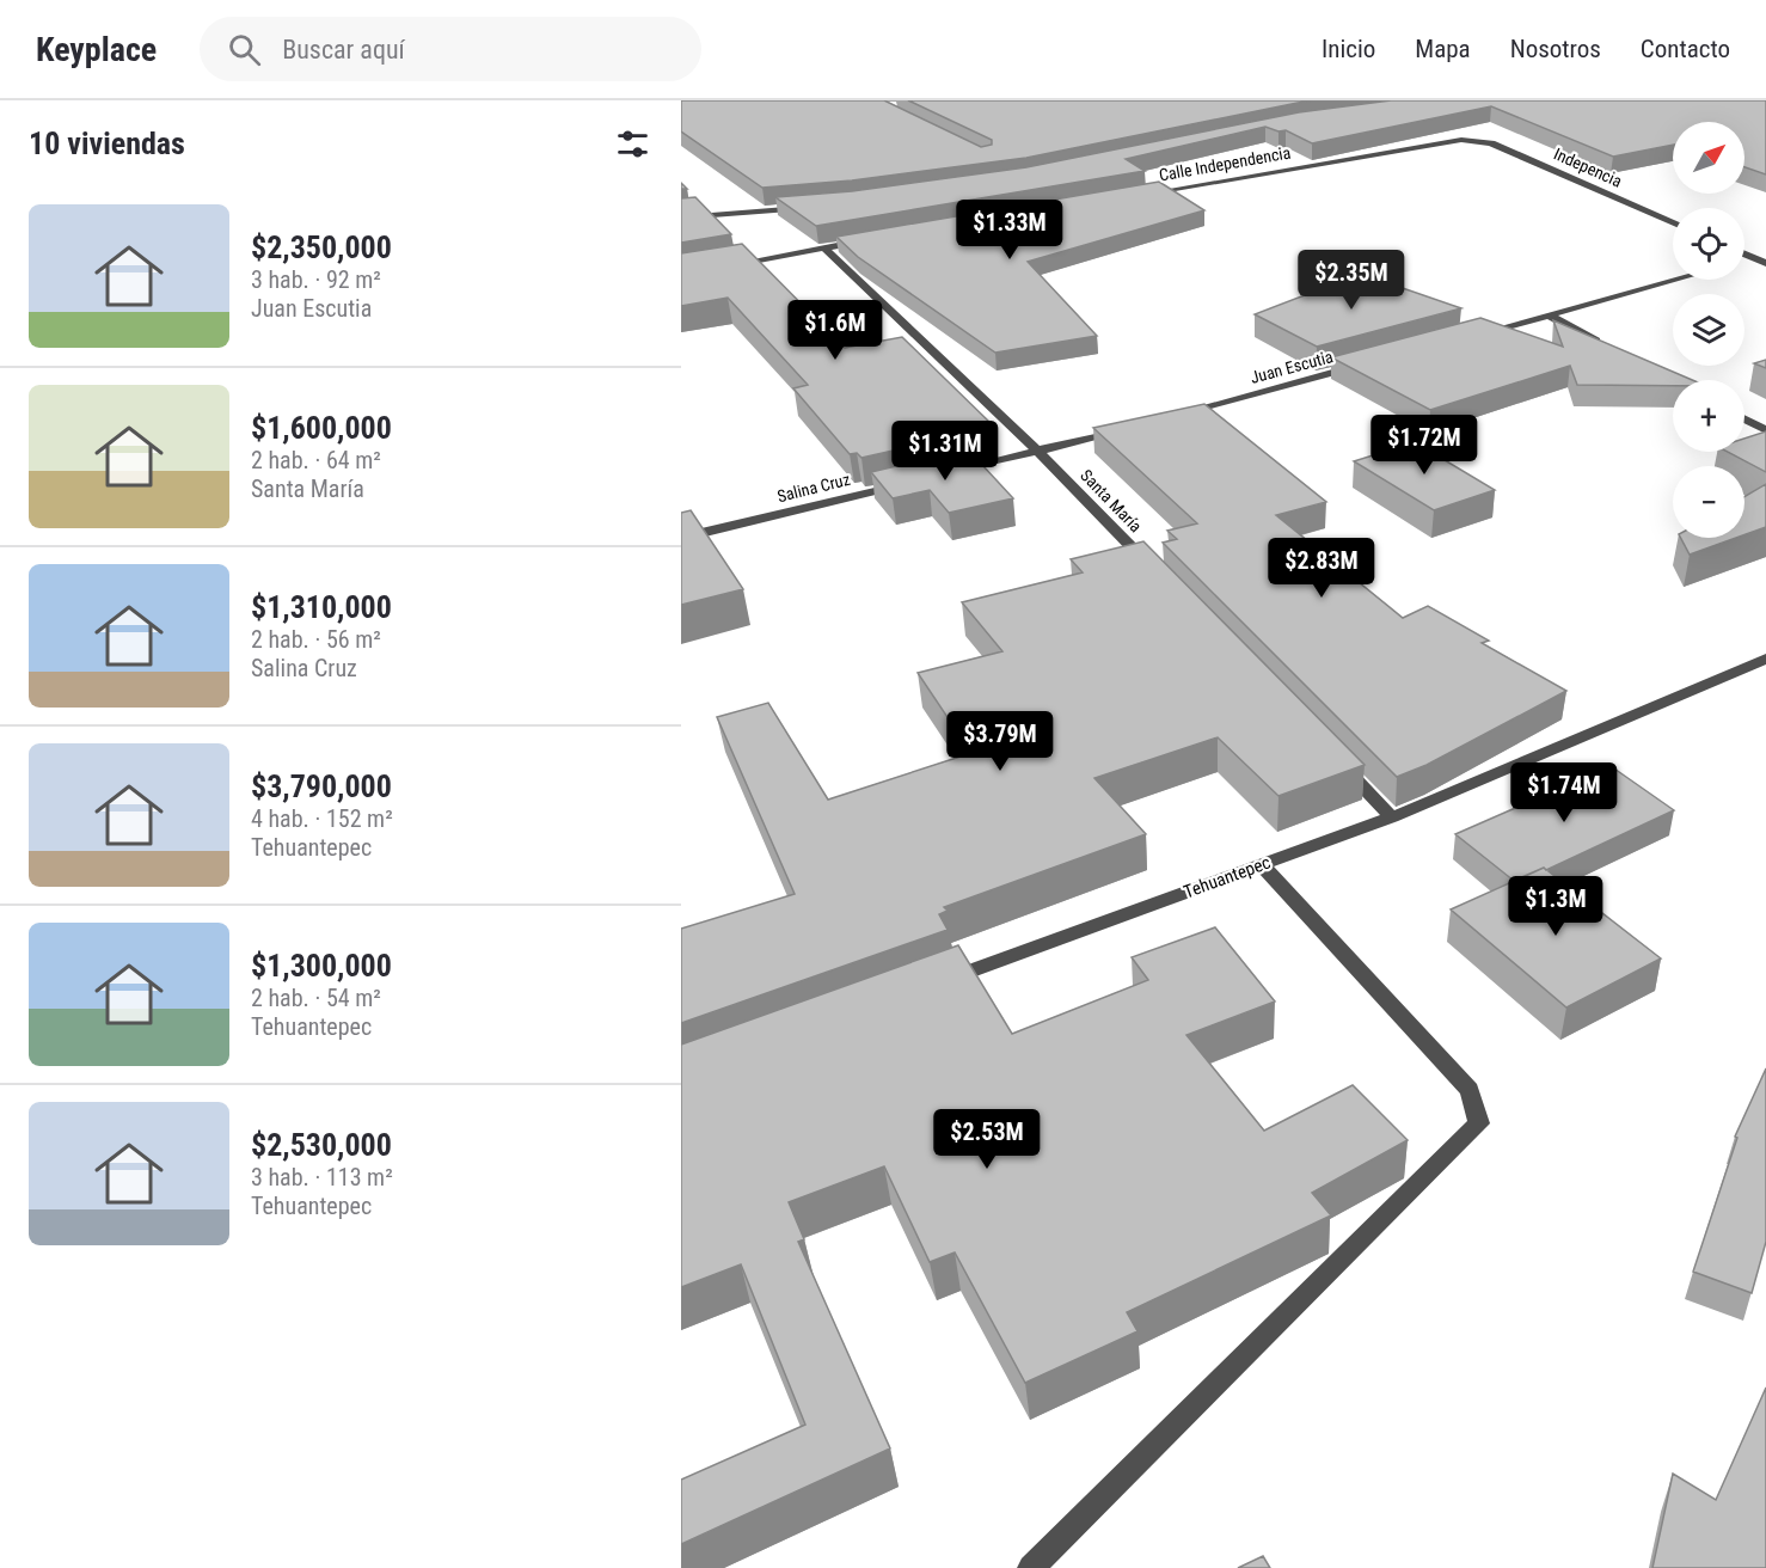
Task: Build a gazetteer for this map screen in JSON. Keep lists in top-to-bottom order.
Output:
{
  "streets": {
    "street": [
      "Calle Independencia",
      "Indepencia",
      "Juan Escutia",
      "Salina Cruz",
      "Santa María",
      "Tehuantepec"
    ]
  },
  "crossings": [
    ["Calle Independencia", "Indepencia"]
  ],
  "north": "top right",
  "page": {
    "header": "Keyplace",
    "search": "Buscar aquí",
    "nav": [
      "Inicio",
      "Mapa",
      "Nosotros",
      "Contacto"
    ],
    "heading": "10 viviendas",
    "map_buttons": ["+", "−"],
    "list": [
      {
        "name": "$2,350,000",
        "note": "3 hab. · 92 m² · Juan Escutia"
      },
      {
        "name": "$1,600,000",
        "note": "2 hab. · 64 m² · Santa María"
      },
      {
        "name": "$1,310,000",
        "note": "2 hab. · 56 m² · Salina Cruz"
      },
      {
        "name": "$3,790,000",
        "note": "4 hab. · 152 m² · Tehuantepec"
      },
      {
        "name": "$1,300,000",
        "note": "2 hab. · 54 m² · Tehuantepec"
      },
      {
        "name": "$2,530,000",
        "note": "3 hab. · 113 m² · Tehuantepec"
      }
    ],
    "price": [
      "$1.33M",
      "$2.35M",
      "$1.6M",
      "$1.72M",
      "$1.31M",
      "$2.83M",
      "$3.79M",
      "$1.74M",
      "$1.3M",
      "$2.53M"
    ]
  }
}
